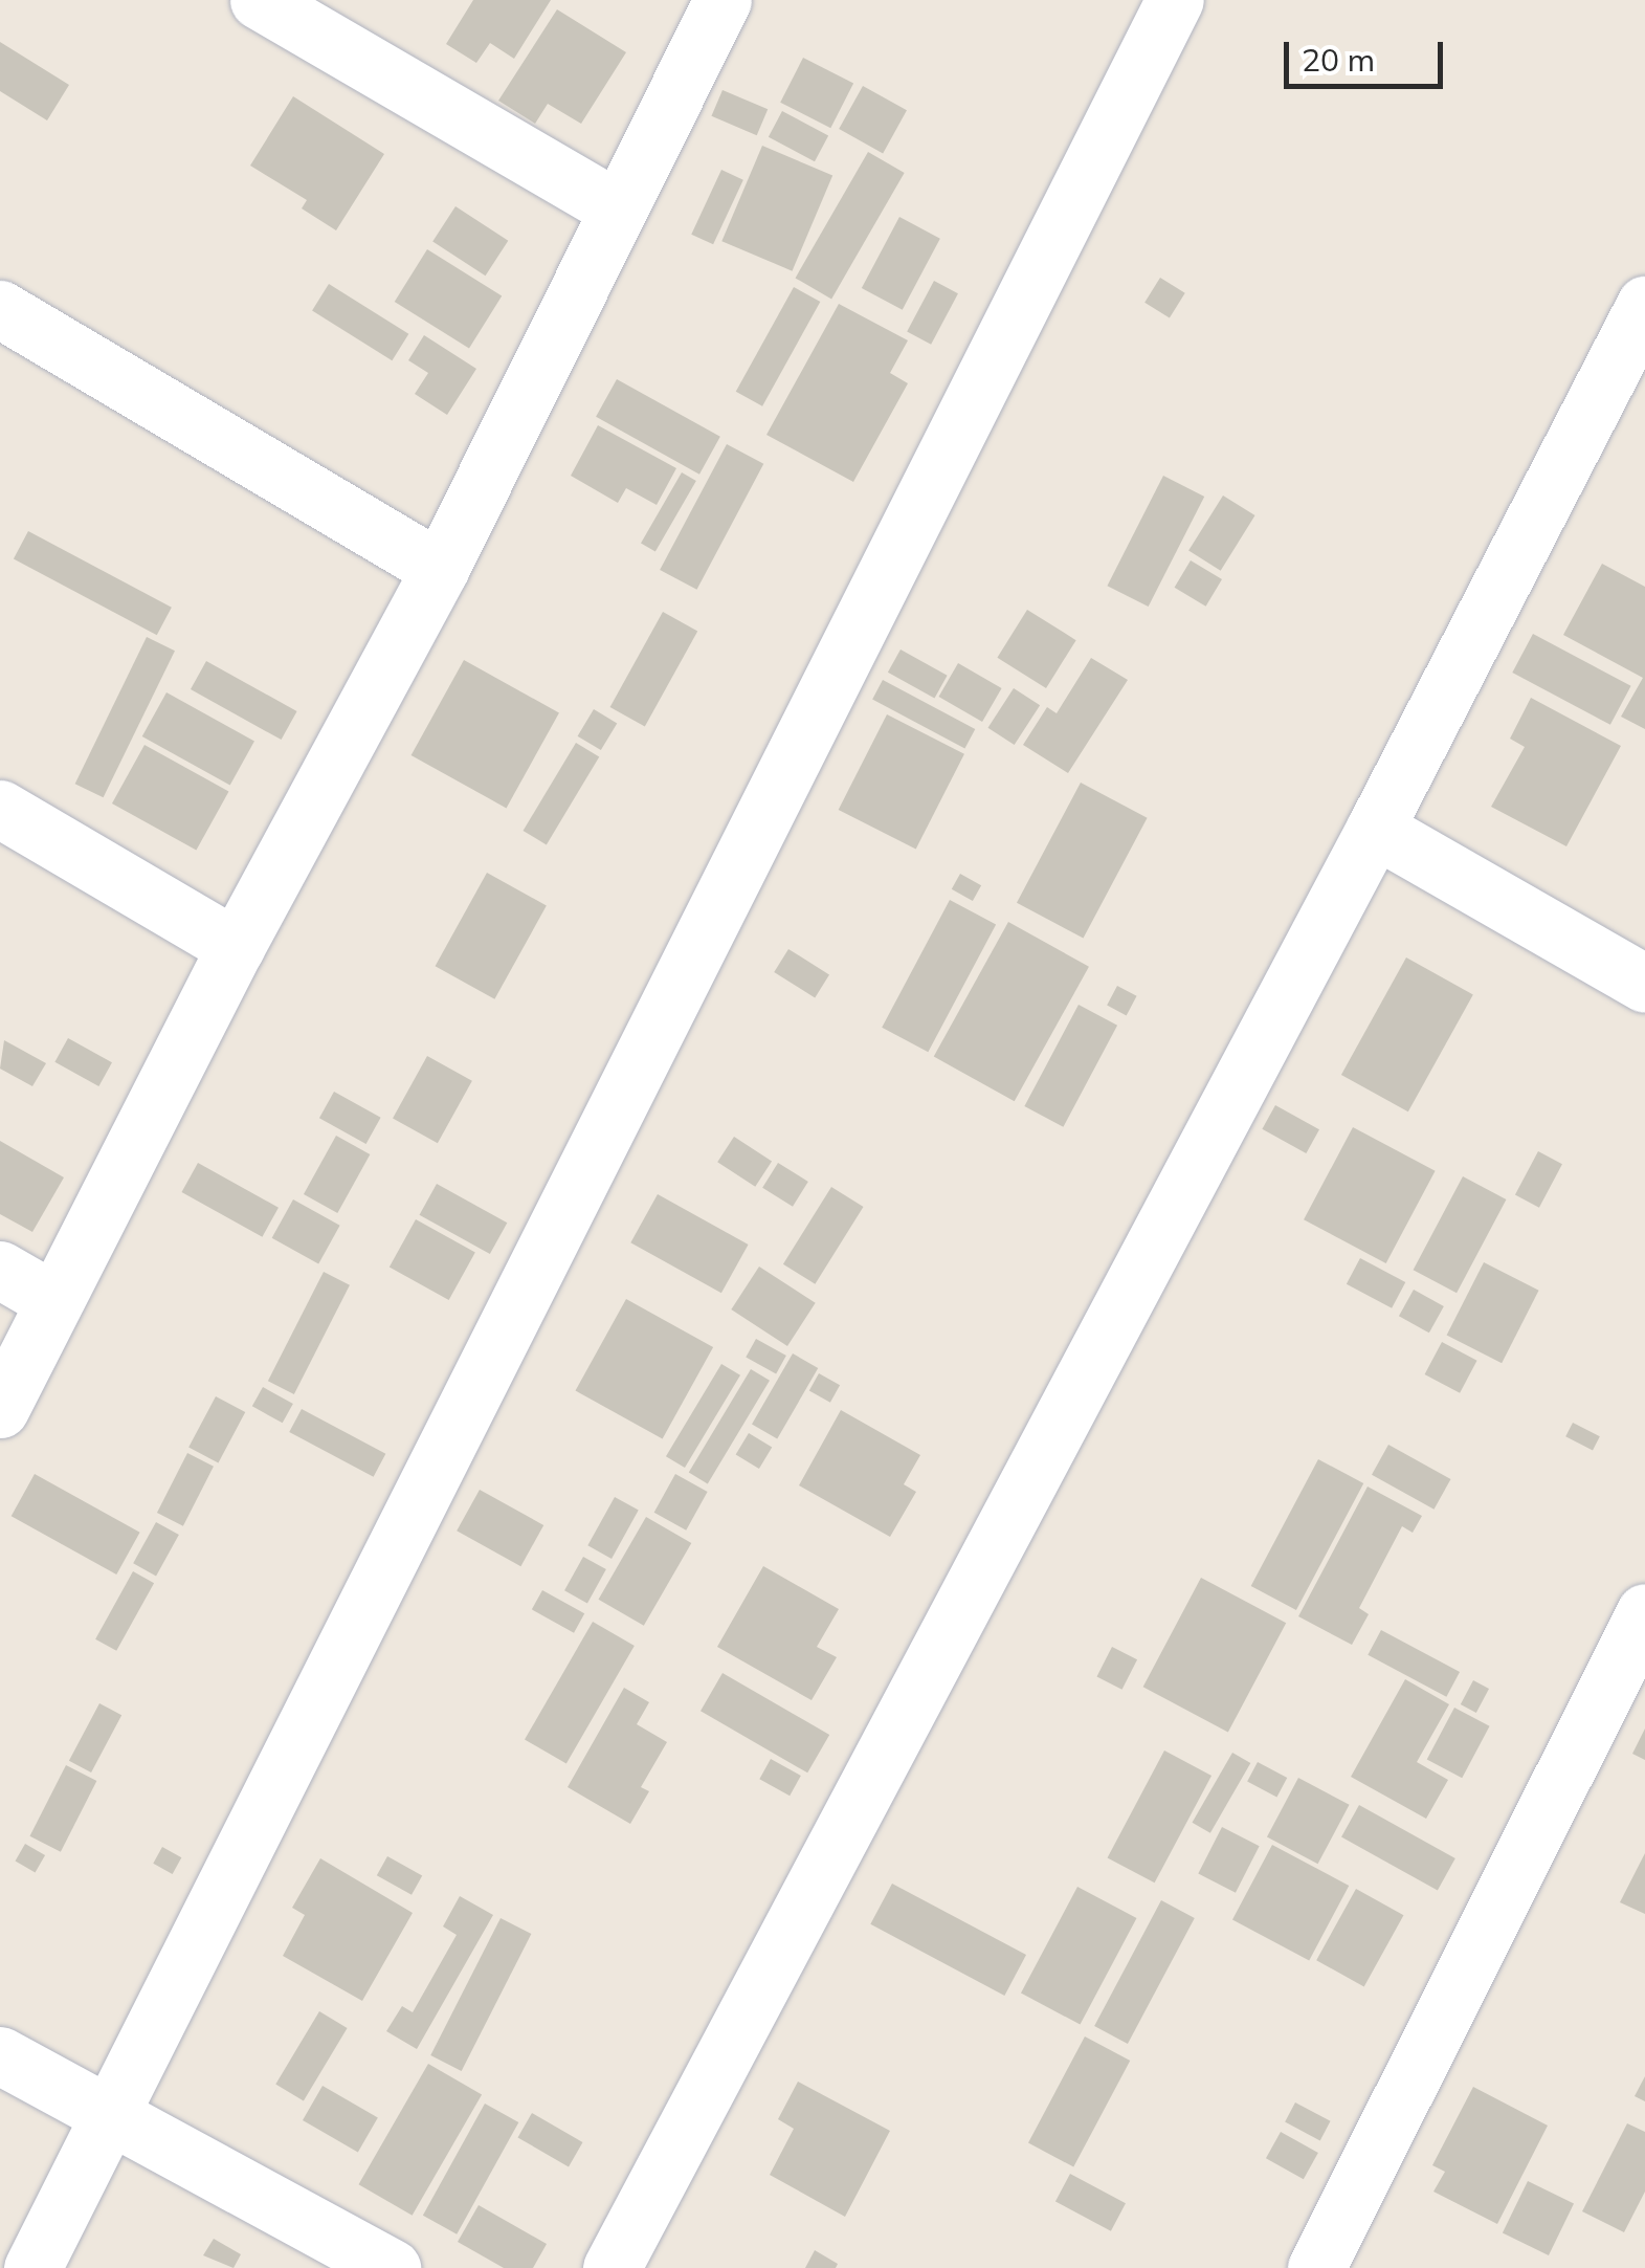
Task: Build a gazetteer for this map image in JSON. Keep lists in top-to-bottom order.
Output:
{
  "scale_bar": "20 m"
}
